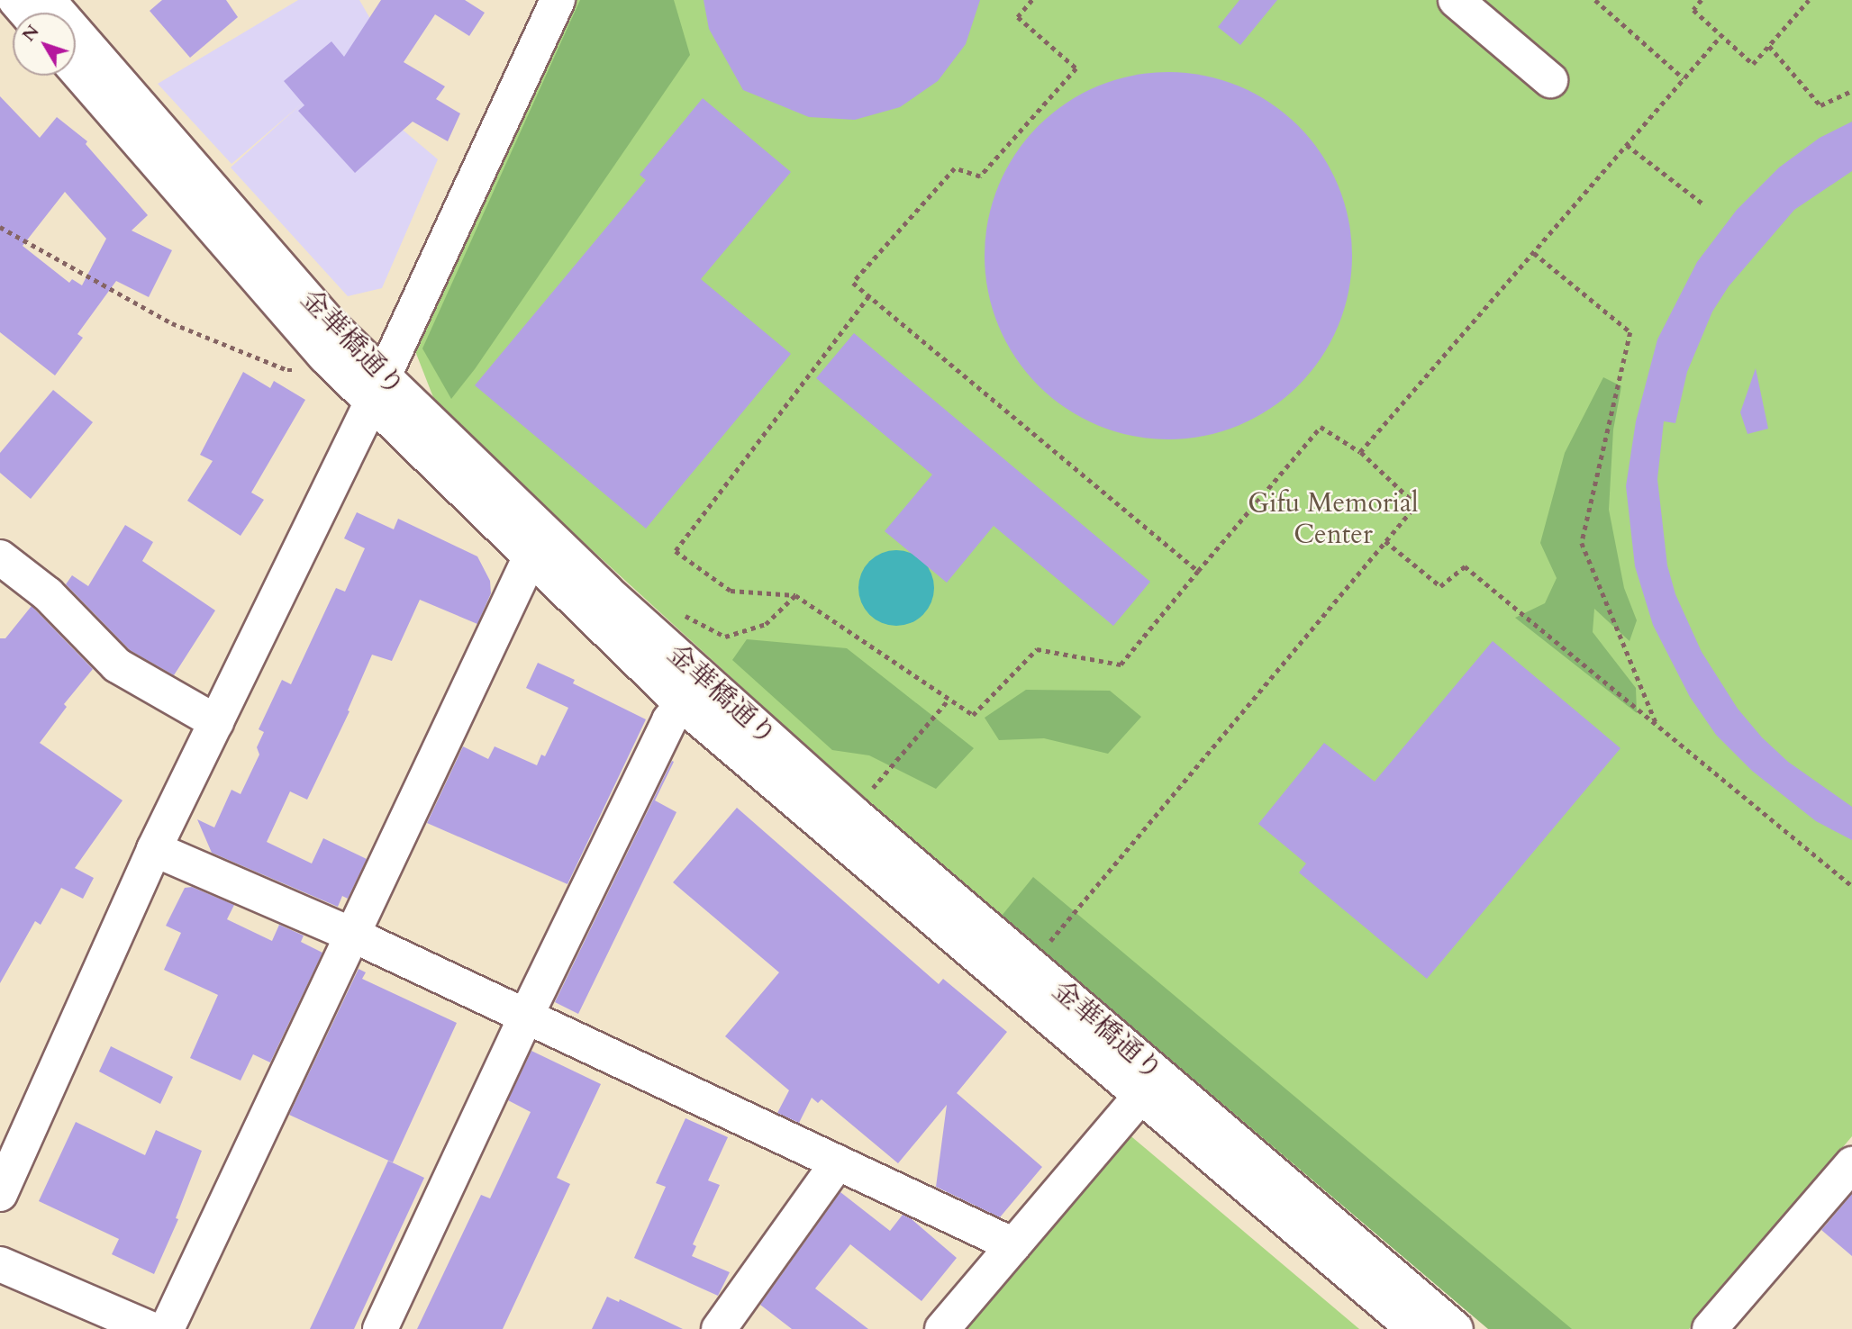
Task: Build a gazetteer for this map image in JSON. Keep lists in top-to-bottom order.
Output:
{
  "streets": {
    "street": ["金華橋通り"]
  },
  "parks": ["Gifu Memorial Center"],
  "north": "top left"
}
